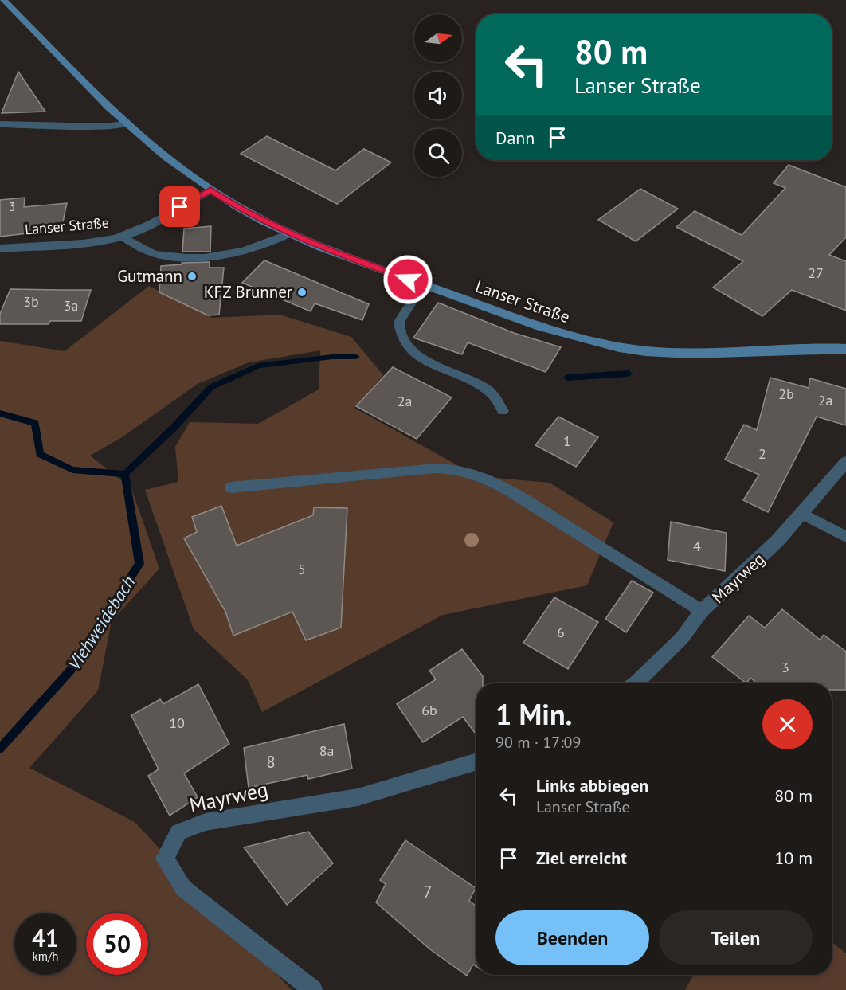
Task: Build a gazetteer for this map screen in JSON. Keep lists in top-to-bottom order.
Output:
{
  "streets": {
    "main road": ["Lanser Straße"],
    "street": ["Mayrweg"]
  },
  "water": ["Viehweidebach"],
  "places": ["Gutmann", "KFZ Brunner"],
  "house_numbers": [
    "3",
    "27",
    "3b",
    "3a",
    "2b",
    "2a",
    "2a",
    "1",
    "2",
    "4",
    "5",
    "6",
    "3",
    "6b",
    "10",
    "8a",
    "8",
    "7"
  ],
  "north": "right",
  "page": {
    "turn": ["80 m", "Lanser Straße"],
    "then": "Dann",
    "heading": ["1 Min.", "90 m · 17:09"],
    "list": [
      {
        "name": "Links abbiegen",
        "note": "Lanser Straße",
        "value": "80 m"
      },
      {
        "name": "Ziel erreicht",
        "value": "10 m"
      }
    ],
    "buttons": ["Beenden", "Teilen"],
    "speed": "41 km/h",
    "limit": "50"
  }
}
